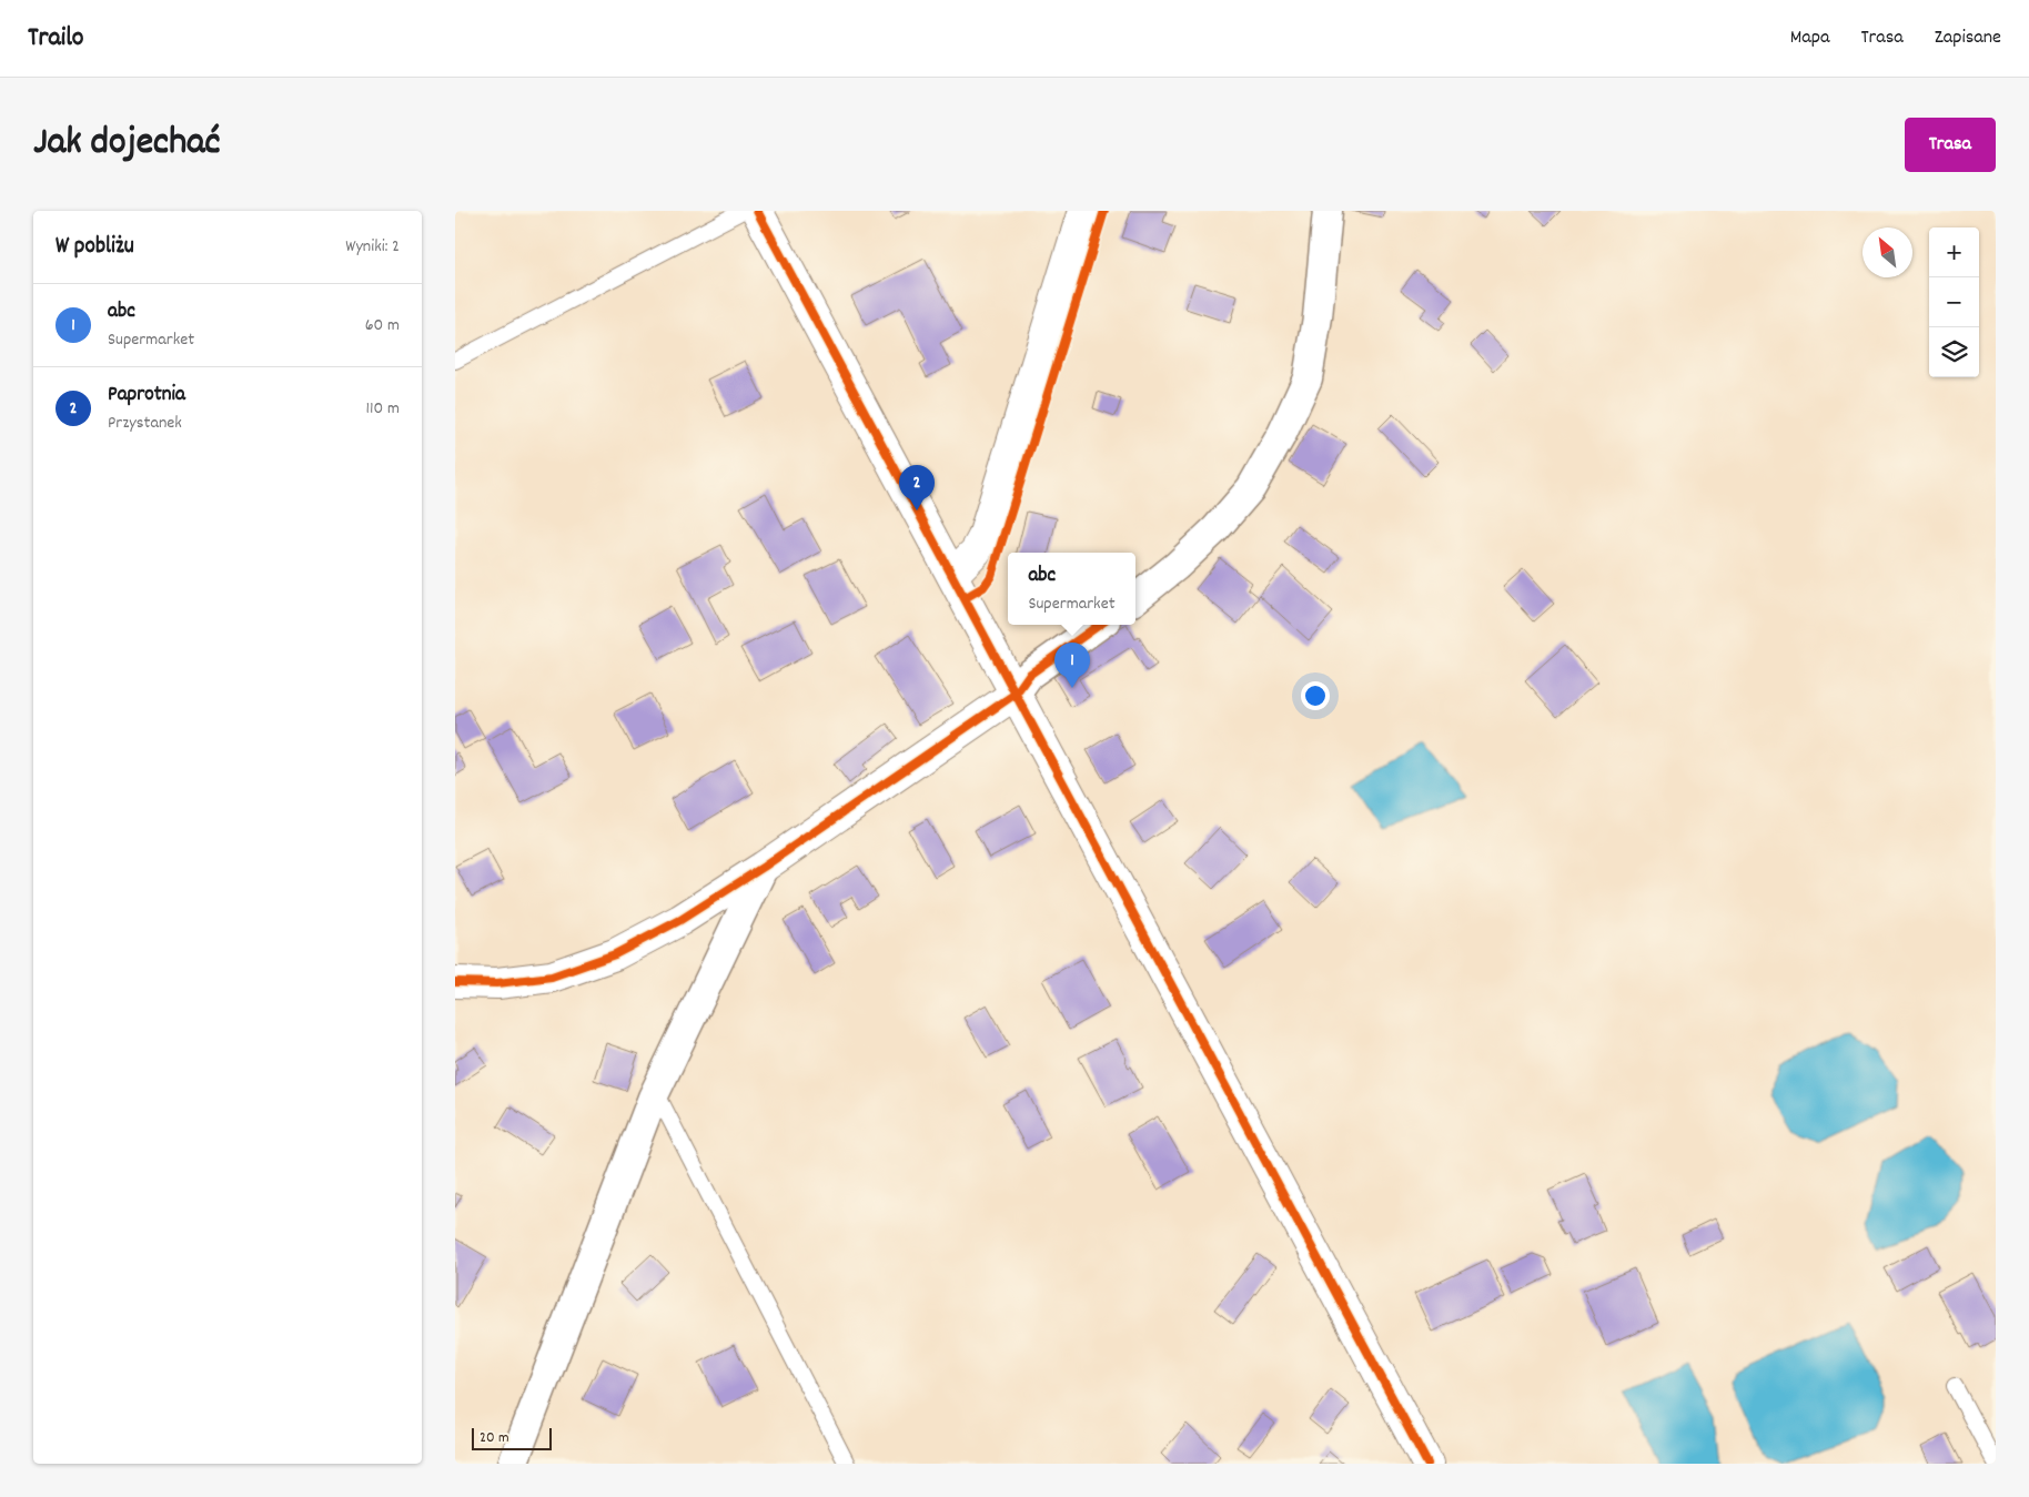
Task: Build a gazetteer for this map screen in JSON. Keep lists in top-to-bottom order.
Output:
{
  "scale_bar": "20 m",
  "north": "top left",
  "page": {
    "header": "Trailo",
    "nav": ["Mapa", "Trasa", "Zapisane"],
    "title": "Jak dojechać",
    "buttons": "Trasa",
    "heading": ["W pobliżu", "Wyniki: 2"],
    "map_buttons": ["+", "−"],
    "list": [
      {
        "mark": "1",
        "name": "abc",
        "note": "Supermarket",
        "value": "60 m"
      },
      {
        "mark": "2",
        "name": "Paprotnia",
        "note": "Przystanek",
        "value": "110 m"
      }
    ],
    "pins": ["2", "1"],
    "popup": ["abc", "Supermarket"],
    "scale": "20 m"
  }
}
